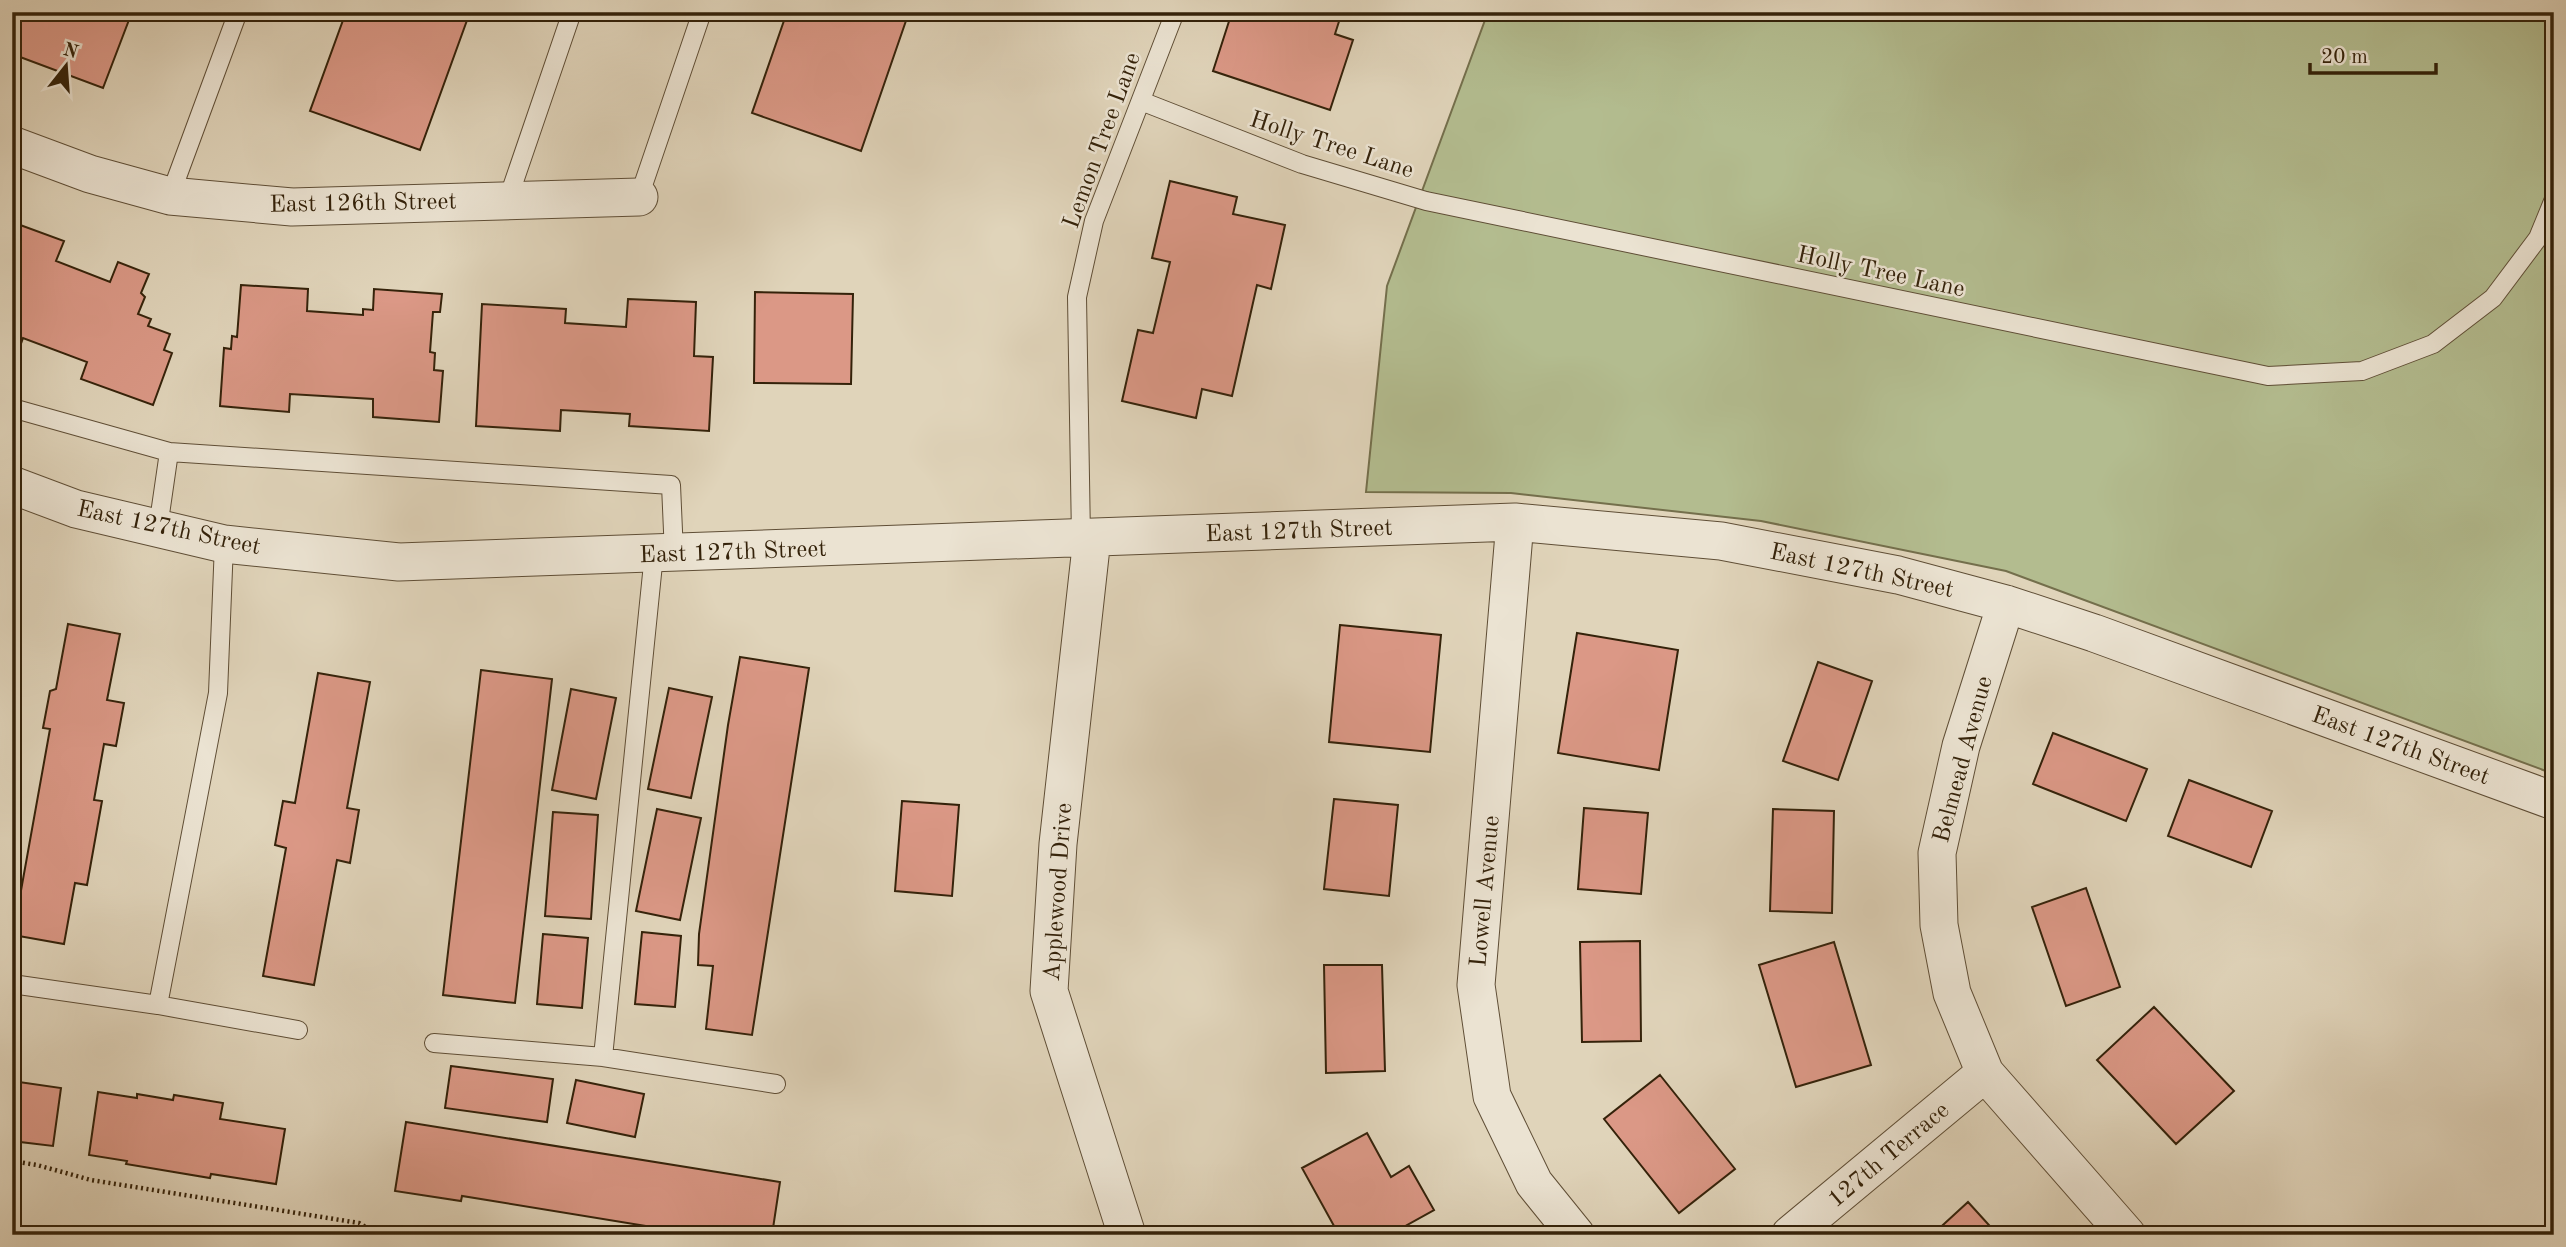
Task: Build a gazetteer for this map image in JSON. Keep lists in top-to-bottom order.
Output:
{
  "streets": {
    "street": [
      "East 126th Street",
      "East 127th Street",
      "Belmead Avenue",
      "Lowell Avenue",
      "Applewood Drive",
      "127th Terrace"
    ],
    "lane": ["Lemon Tree Lane", "Holly Tree Lane"]
  },
  "crossings": [
    ["Lemon Tree Lane", "Holly Tree Lane"],
    ["Lemon Tree Lane", "East 127th Street"],
    ["Lemon Tree Lane", "Applewood Drive"],
    ["East 127th Street", "Belmead Avenue"],
    ["East 127th Street", "Lowell Avenue"],
    ["East 127th Street", "Applewood Drive"],
    ["Belmead Avenue", "127th Terrace"]
  ],
  "scale_bar": "20 m",
  "north": "top"
}
